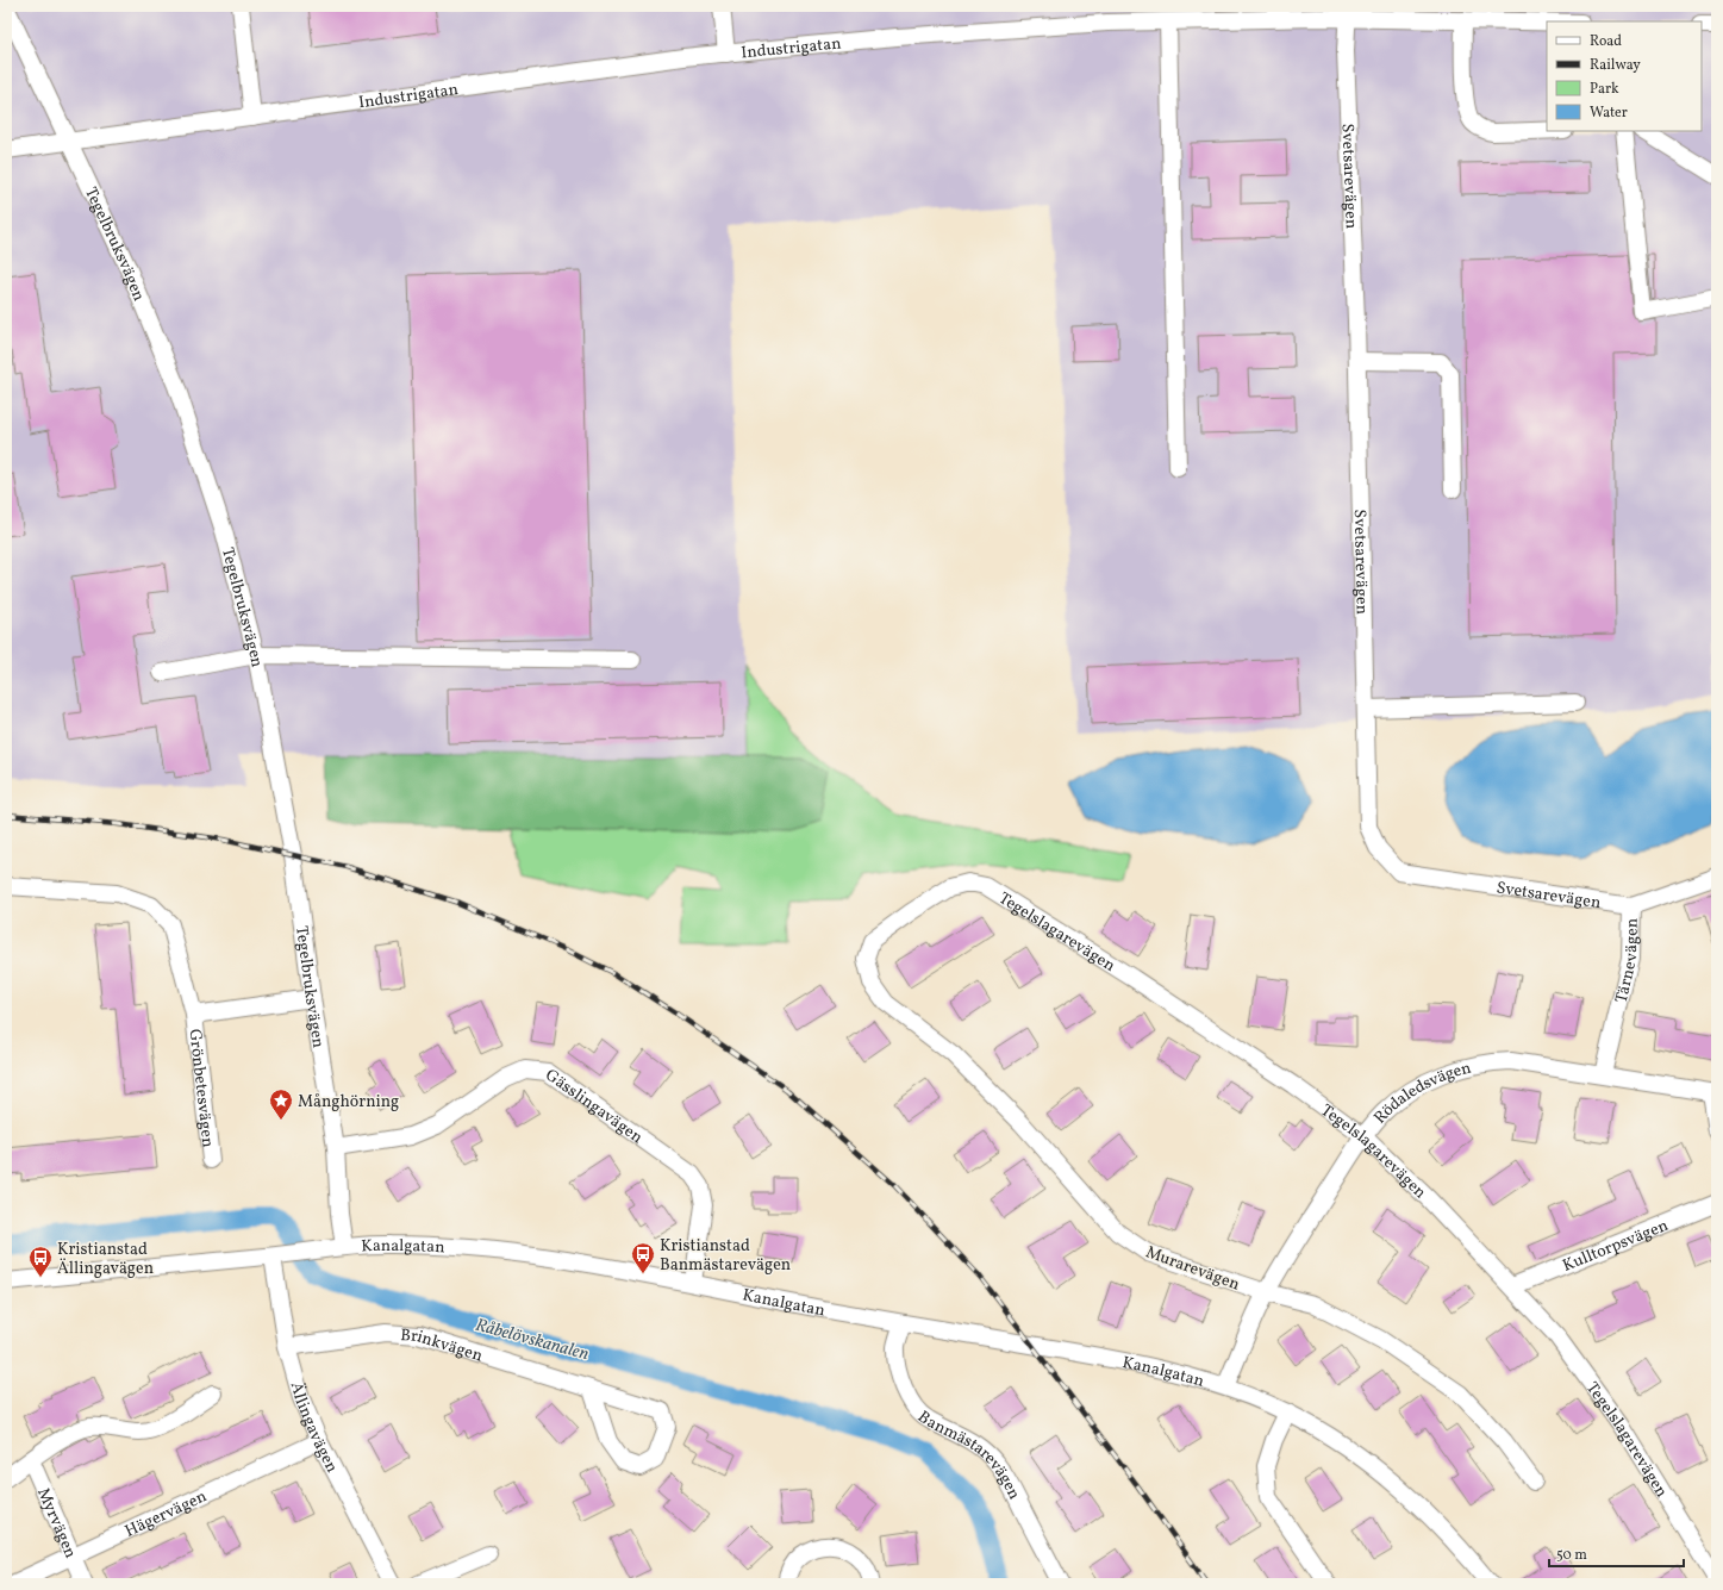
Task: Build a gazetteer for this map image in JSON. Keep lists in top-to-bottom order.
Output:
{
  "streets": {
    "street": [
      "Industrigatan",
      "Svetsarevägen",
      "Tegelbruksvägen",
      "Tegelslagarevägen",
      "Tärnevägen",
      "Grönbetesvägen",
      "Rödaledsvägen",
      "Gässlingavägen",
      "Kulltorpsvägen",
      "Kanalgatan",
      "Murarevägen",
      "Brinkvägen",
      "Ällingavägen",
      "Banmästarevägen",
      "Hägervägen",
      "Myrvägen"
    ]
  },
  "crossings": [
    ["Industrigatan", "Svetsarevägen"],
    ["Industrigatan", "Tegelbruksvägen"],
    ["Svetsarevägen", "Tärnevägen"],
    ["Tegelbruksvägen", "Grönbetesvägen"],
    ["Tegelbruksvägen", "Gässlingavägen"],
    ["Tegelbruksvägen", "Kanalgatan"],
    ["Tegelslagarevägen", "Rödaledsvägen"],
    ["Tegelslagarevägen", "Kulltorpsvägen"],
    ["Tegelslagarevägen", "Murarevägen"],
    ["Tärnevägen", "Rödaledsvägen"],
    ["Rödaledsvägen", "Kanalgatan"],
    ["Rödaledsvägen", "Murarevägen"],
    ["Gässlingavägen", "Kanalgatan"],
    ["Kanalgatan", "Ällingavägen"],
    ["Kanalgatan", "Banmästarevägen"],
    ["Brinkvägen", "Ällingavägen"],
    ["Ällingavägen", "Hägervägen"],
    ["Hägervägen", "Myrvägen"]
  ],
  "water": ["Råbelövskanalen"],
  "places": {
    "place": ["Månghörning"],
    "bus stop": ["Kristianstad Banmästarevägen", "Kristianstad Ällingavägen"]
  },
  "legend": [
    "Road",
    "Railway",
    "Park",
    "Water"
  ],
  "scale_bar": "50 m"
}
